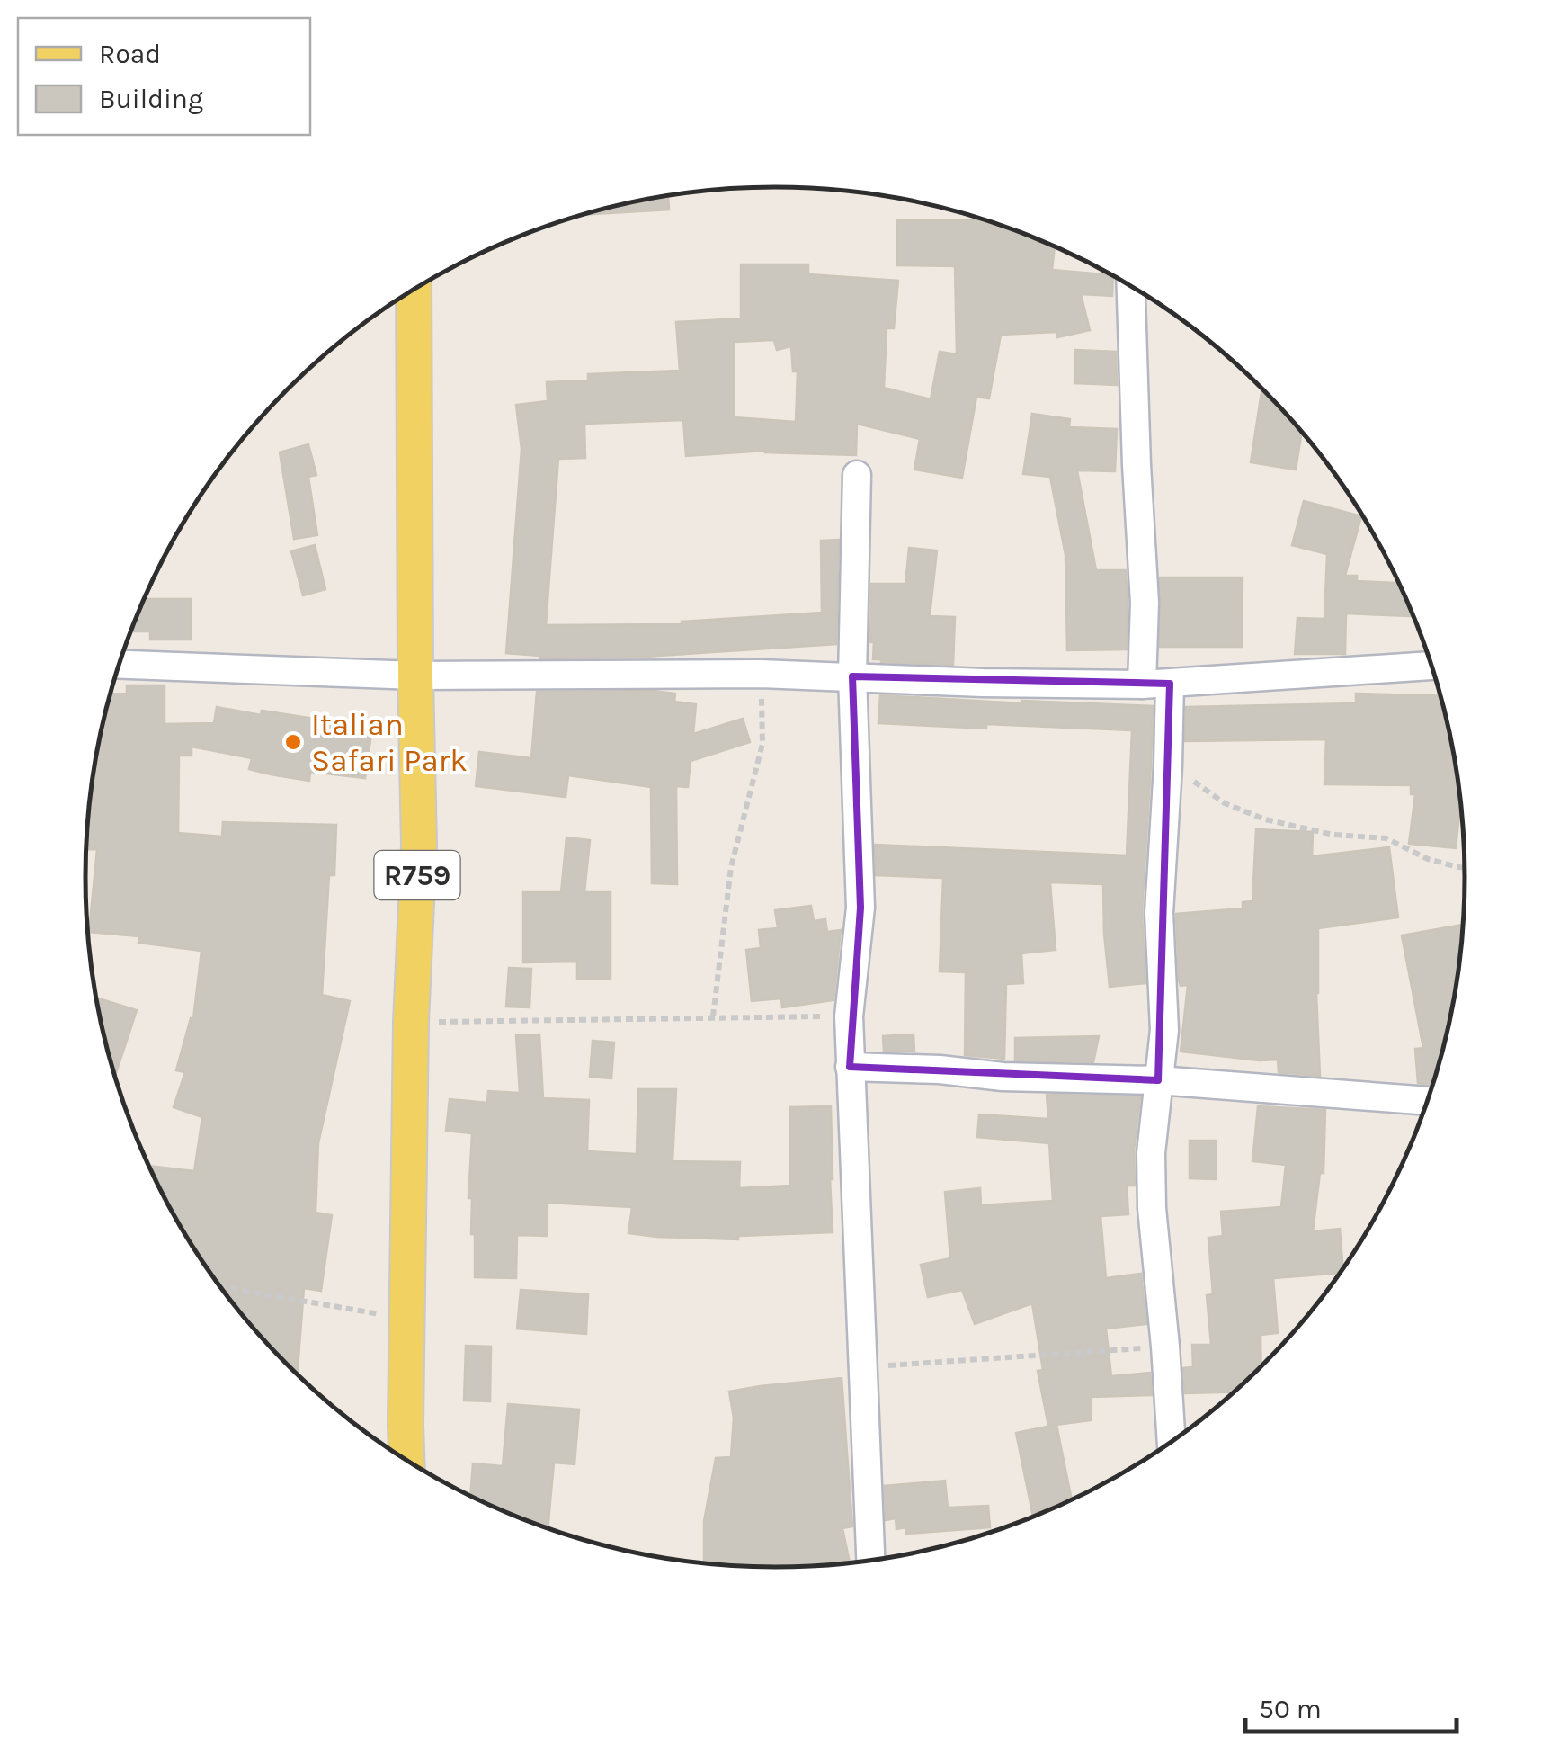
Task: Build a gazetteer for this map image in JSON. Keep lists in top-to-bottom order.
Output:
{
  "streets": {
    "main road": ["R759"]
  },
  "places": ["Italian Safari Park"],
  "legend": ["Road", "Building"],
  "scale_bar": "50 m"
}
